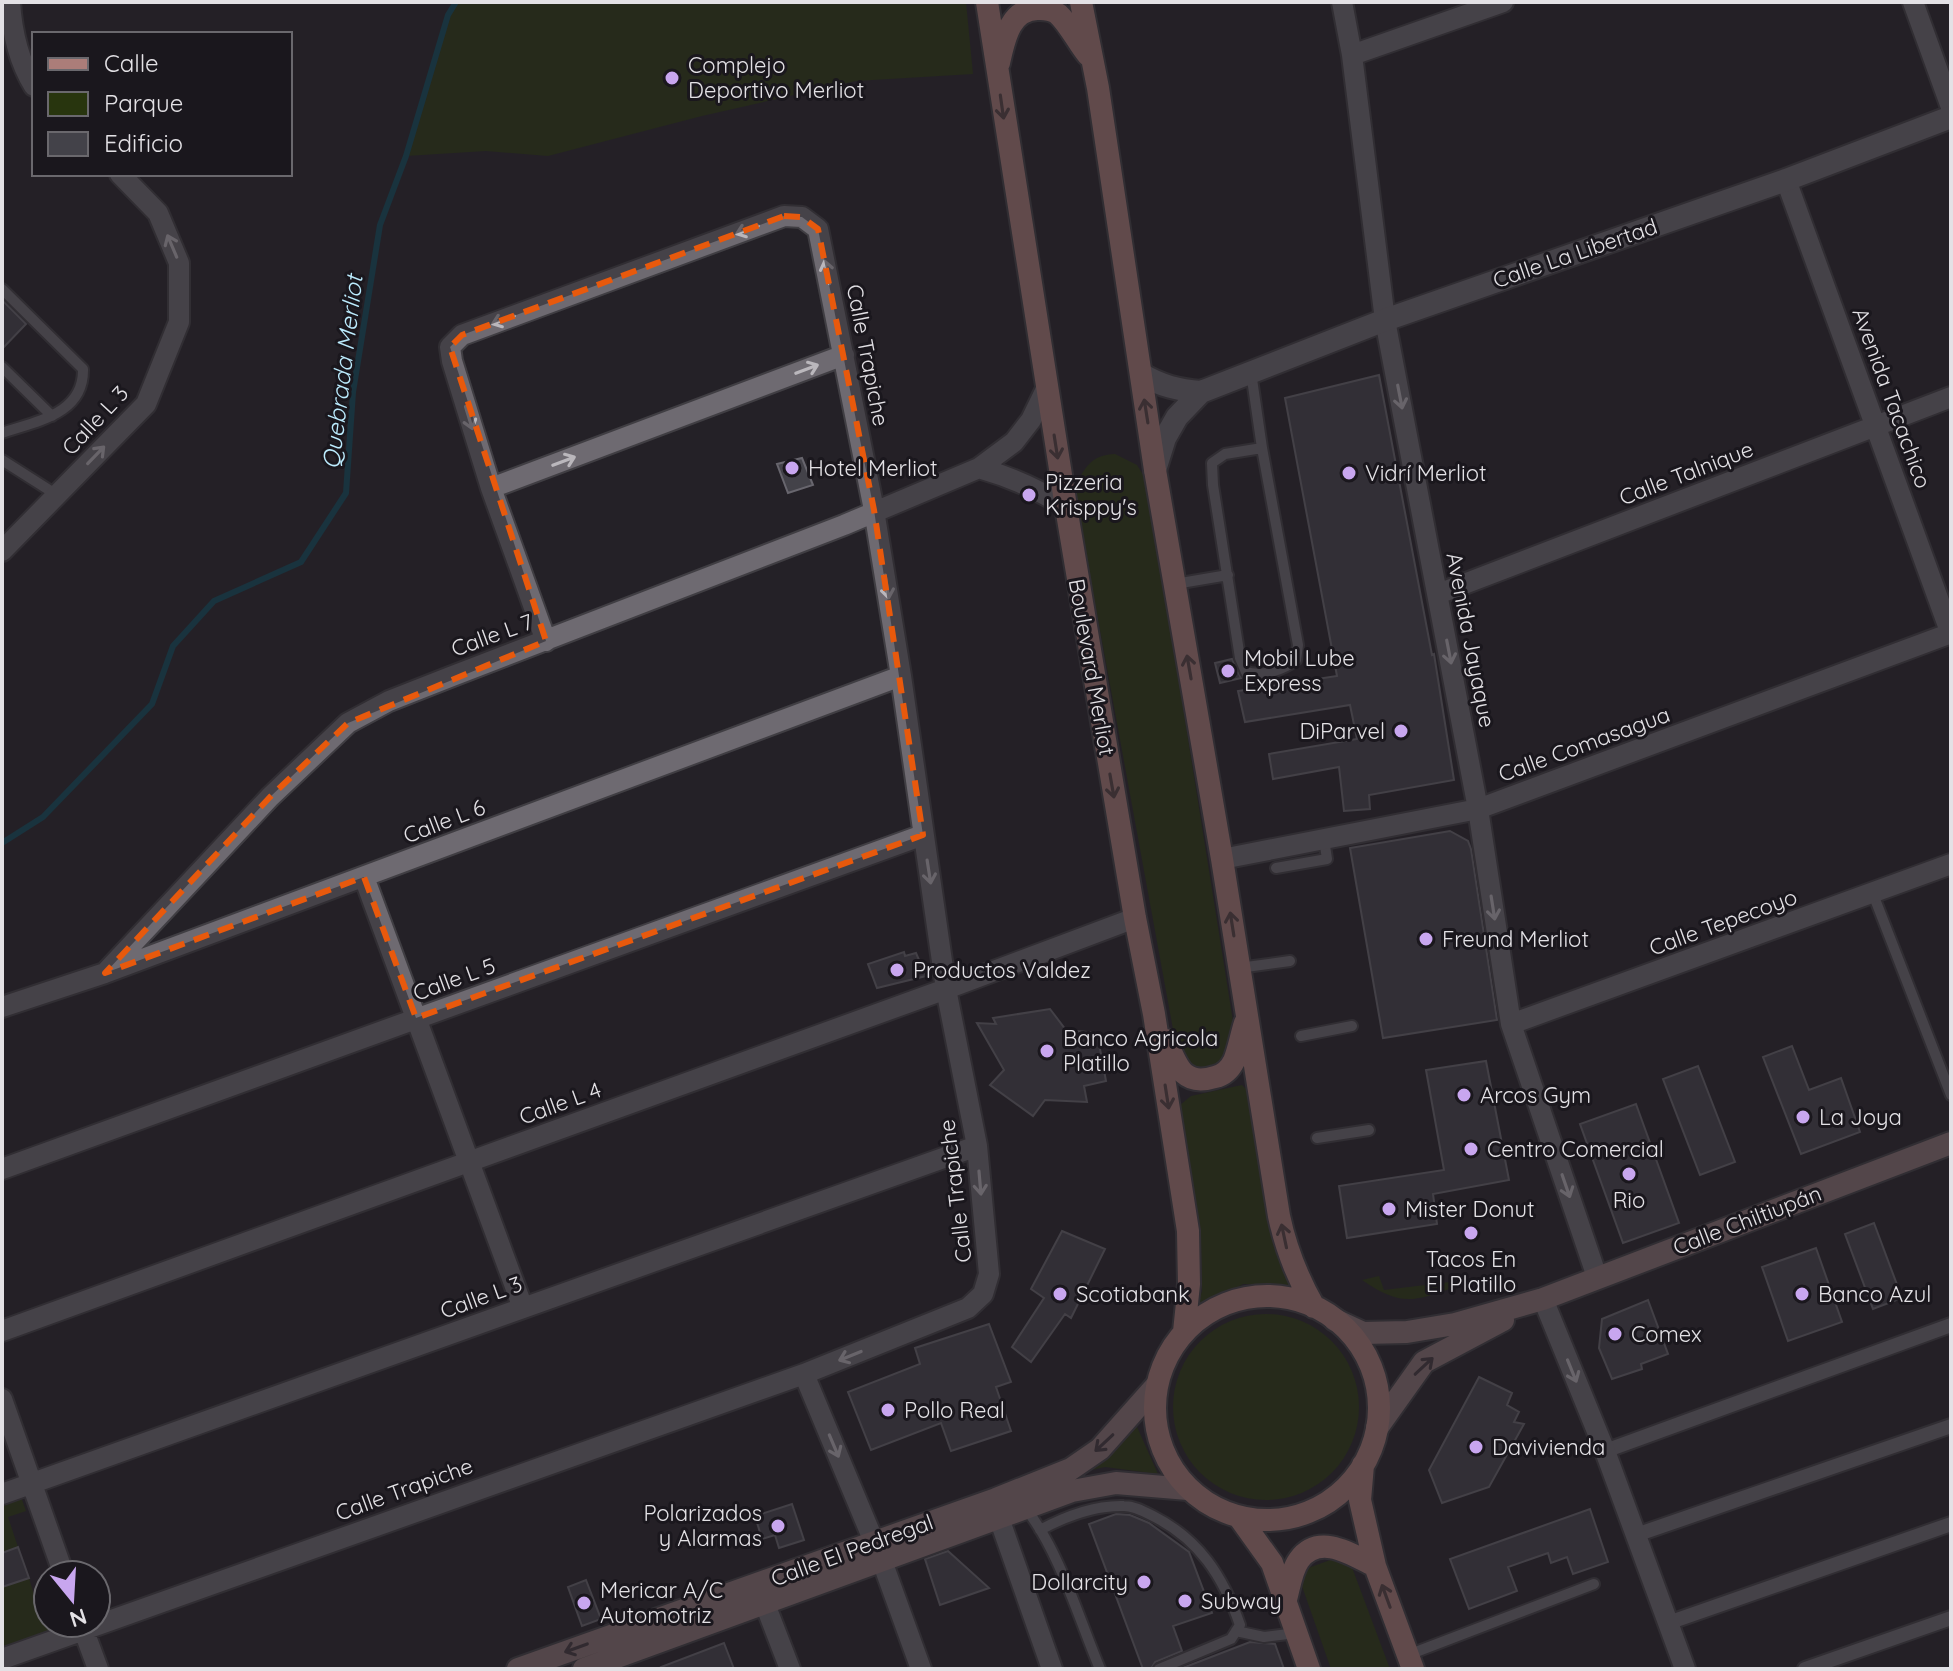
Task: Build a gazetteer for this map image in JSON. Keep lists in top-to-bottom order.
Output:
{
  "streets": {
    "main road": ["Boulevard Merliot", "Calle Chiltiupán", "Calle El Pedregal"],
    "street": [
      "Calle La Libertad",
      "Calle Trapiche",
      "Avenida Tacachico",
      "Calle L 3",
      "Calle Talnique",
      "Calle L 7",
      "Avenida Jayaque",
      "Calle Comasagua",
      "Calle L 6",
      "Calle Tepecoyo",
      "Calle L 5",
      "Calle L 4"
    ]
  },
  "crossings": [
    ["Calle La Libertad", "Avenida Tacachico"],
    ["Calle La Libertad", "Avenida Jayaque"],
    ["Calle Trapiche", "Calle L 3"],
    ["Calle Trapiche", "Calle L 7"],
    ["Calle Trapiche", "Calle L 6"],
    ["Calle Trapiche", "Calle L 5"],
    ["Calle Trapiche", "Calle L 4"],
    ["Avenida Tacachico", "Calle Talnique"],
    ["Avenida Tacachico", "Calle Comasagua"],
    ["Calle Talnique", "Avenida Jayaque"],
    ["Calle L 7", "Boulevard Merliot"],
    ["Calle L 7", "Calle L 6"],
    ["Avenida Jayaque", "Calle Comasagua"],
    ["Avenida Jayaque", "Calle Tepecoyo"],
    ["Avenida Jayaque", "Calle Chiltiupán"],
    ["Boulevard Merliot", "Calle L 4"],
    ["Boulevard Merliot", "Calle Chiltiupán"],
    ["Boulevard Merliot", "Calle El Pedregal"],
    ["Calle Chiltiupán", "Calle El Pedregal"]
  ],
  "one_way": ["Avenida Jayaque"],
  "water": ["Quebrada Merliot"],
  "places": [
    "Complejo Deportivo Merliot",
    "Hotel Merliot",
    "Vidrí Merliot",
    "Pizzeria Krisppy's",
    "Mobil Lube Express",
    "DiParvel",
    "Freund Merliot",
    "Productos Valdez",
    "Banco Agricola Platillo",
    "Arcos Gym",
    "La Joya",
    "Centro Comercial",
    "Rio",
    "Mister Donut",
    "Tacos En El Platillo",
    "Scotiabank",
    "Banco Azul",
    "Comex",
    "Pollo Real",
    "Davivienda",
    "Polarizados y Alarmas",
    "Dollarcity",
    "Subway",
    "Mericar A/C Automotriz"
  ],
  "legend": ["Calle", "Parque", "Edificio"],
  "north": "bottom"
}
